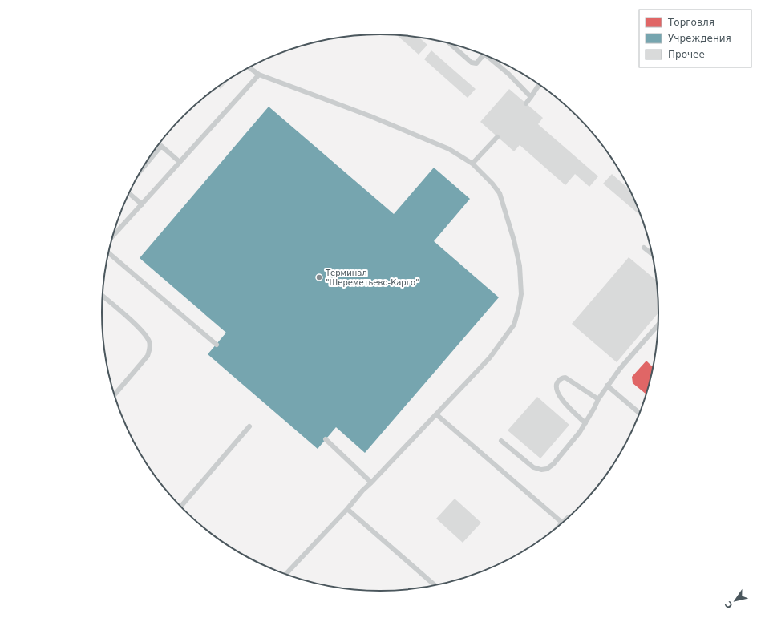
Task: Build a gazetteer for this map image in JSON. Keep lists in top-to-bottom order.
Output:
{
  "places": ["Терминал \"Шереметьево-Карго\""],
  "legend": ["Торговля", "Учреждения", "Прочее"],
  "north": "bottom left"
}
